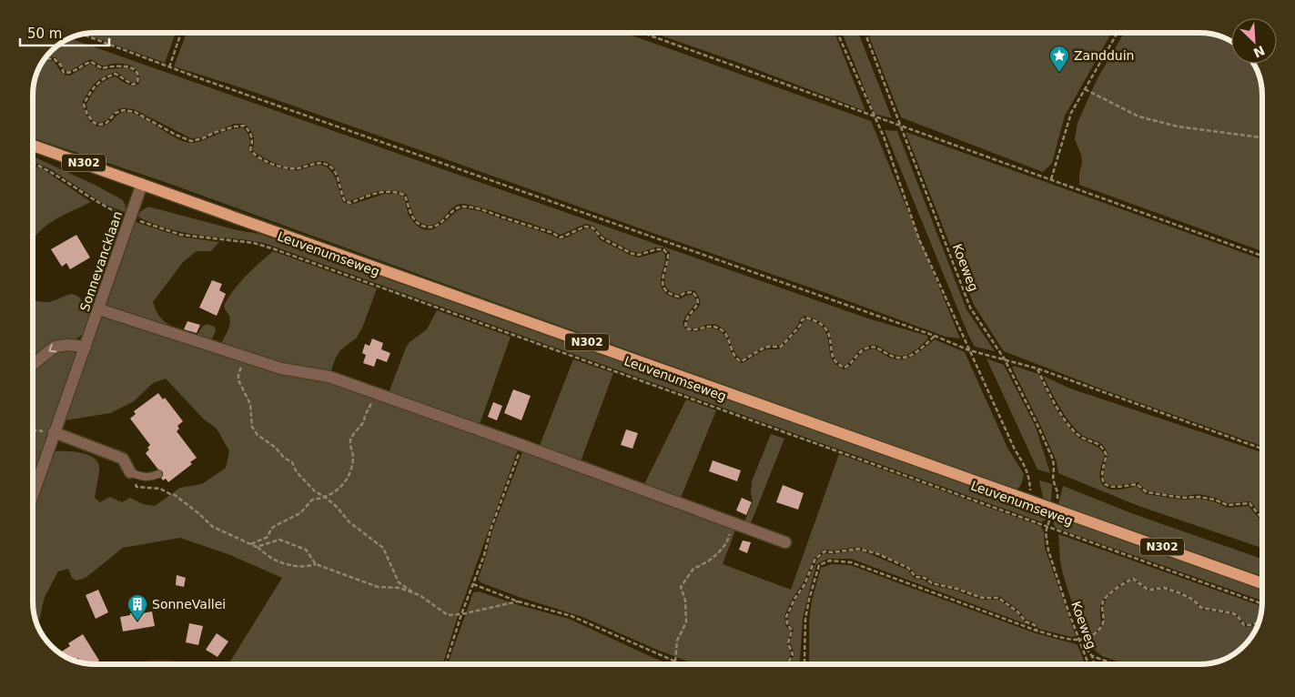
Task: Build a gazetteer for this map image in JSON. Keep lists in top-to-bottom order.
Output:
{
  "streets": {
    "main road": ["N302", "Leuvenumseweg"],
    "street": ["Sonnevancklaan"],
    "path": ["Koeweg"]
  },
  "crossings": [
    ["Leuvenumseweg", "Sonnevancklaan"],
    ["Leuvenumseweg", "Koeweg"]
  ],
  "places": {
    "place": ["Zandduin"],
    "building": ["SonneVallei"]
  },
  "scale_bar": "50 m",
  "north": "bottom right"
}
